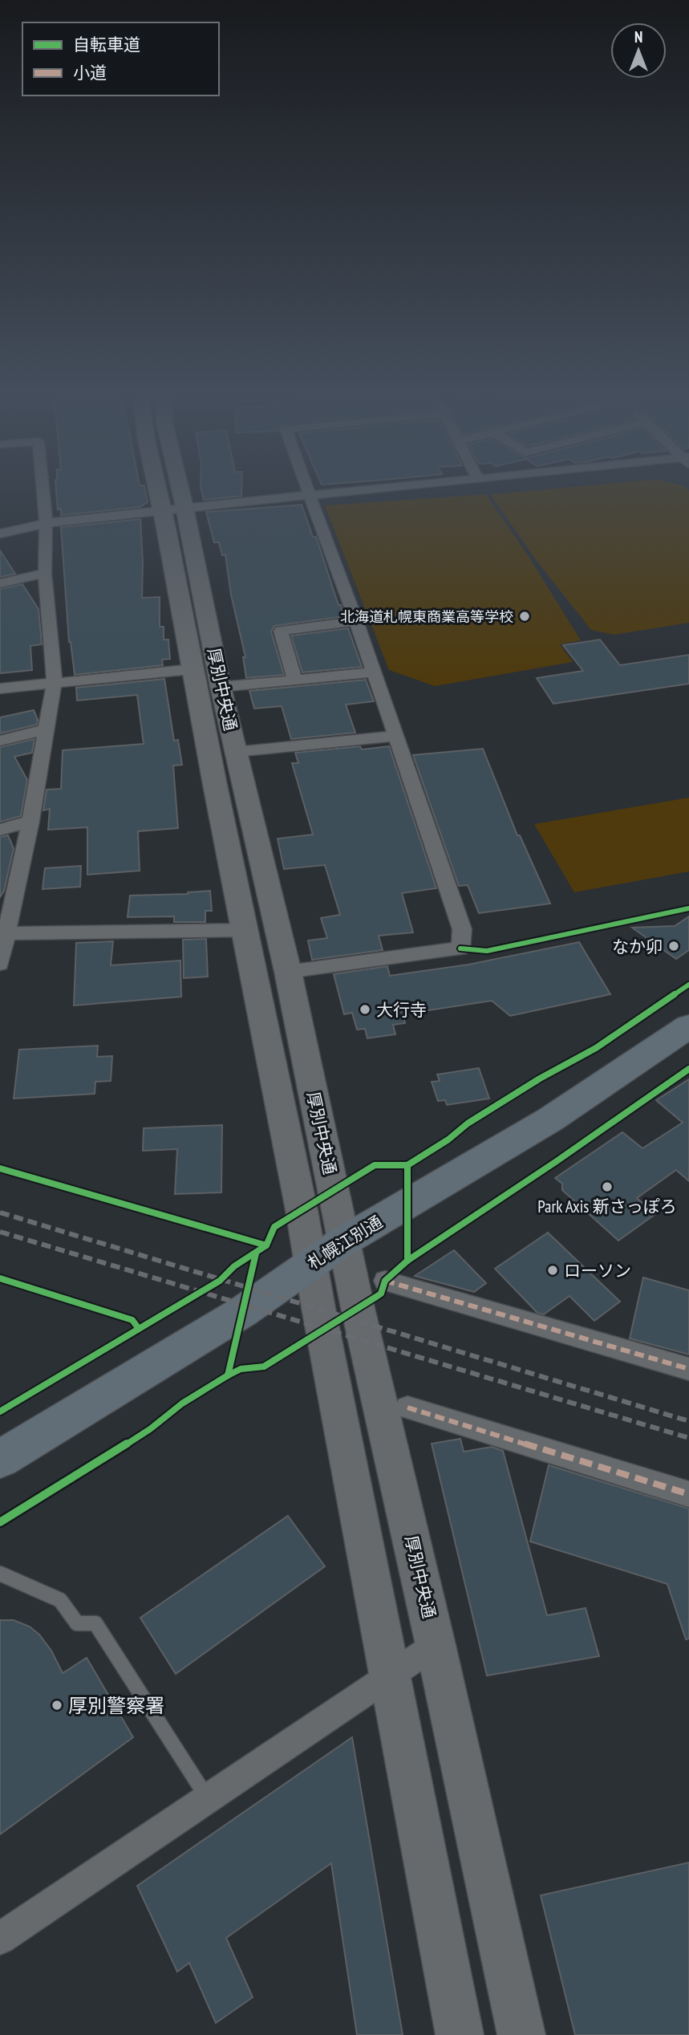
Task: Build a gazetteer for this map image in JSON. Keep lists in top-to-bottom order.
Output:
{
  "streets": {
    "highway": ["札幌江別通"],
    "street": ["厚別中央通"]
  },
  "crossings": [
    ["厚別中央通", "札幌江別通"]
  ],
  "places": [
    "北海道札幌東商業高等学校",
    "なか卯",
    "大行寺",
    "Park Axis 新さっぽろ",
    "ローソン",
    "厚別警察署"
  ],
  "legend": ["自転車道", "小道"],
  "north": "top"
}
